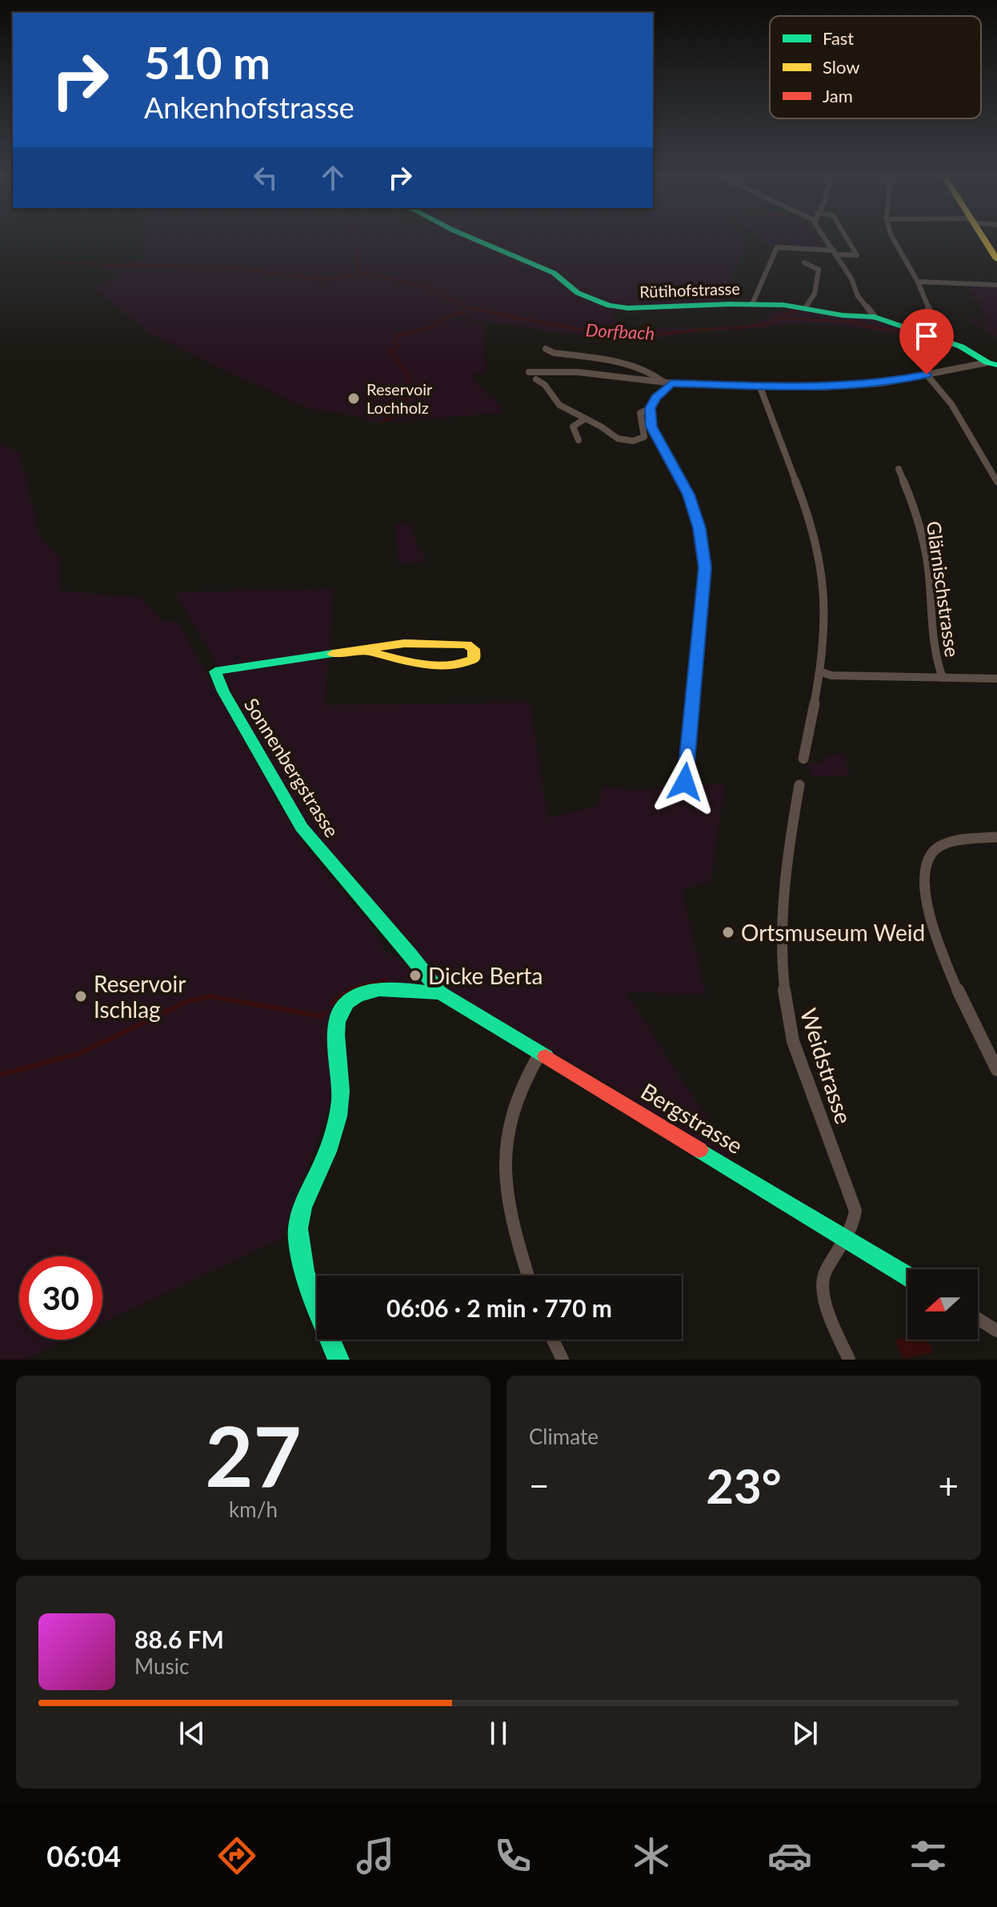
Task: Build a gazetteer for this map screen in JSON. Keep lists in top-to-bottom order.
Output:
{
  "streets": {
    "street": [
      "Rütihofstrasse",
      "Glärnischstrasse",
      "Sonnenbergstrasse",
      "Weidstrasse",
      "Bergstrasse"
    ]
  },
  "crossings": [
    ["Sonnenbergstrasse", "Bergstrasse"],
    ["Weidstrasse", "Bergstrasse"]
  ],
  "water": ["Dorfbach"],
  "places": [
    "Reservoir Lochholz",
    "Ortsmuseum Weid",
    "Dicke Berta",
    "Reservoir Ischlag"
  ],
  "legend": ["Fast", "Slow", "Jam"],
  "north": "left",
  "page": {
    "turn": ["510 m", "Ankenhofstrasse"],
    "limit": "30",
    "trip": "06:06 · 2 min · 770 m",
    "tile": [
      ["27", "km/h"],
      "Climate"
    ],
    "heat": ["−", "23°", "+"],
    "song": ["88.6 FM", "Music"],
    "tabs": "06:04"
  }
}
